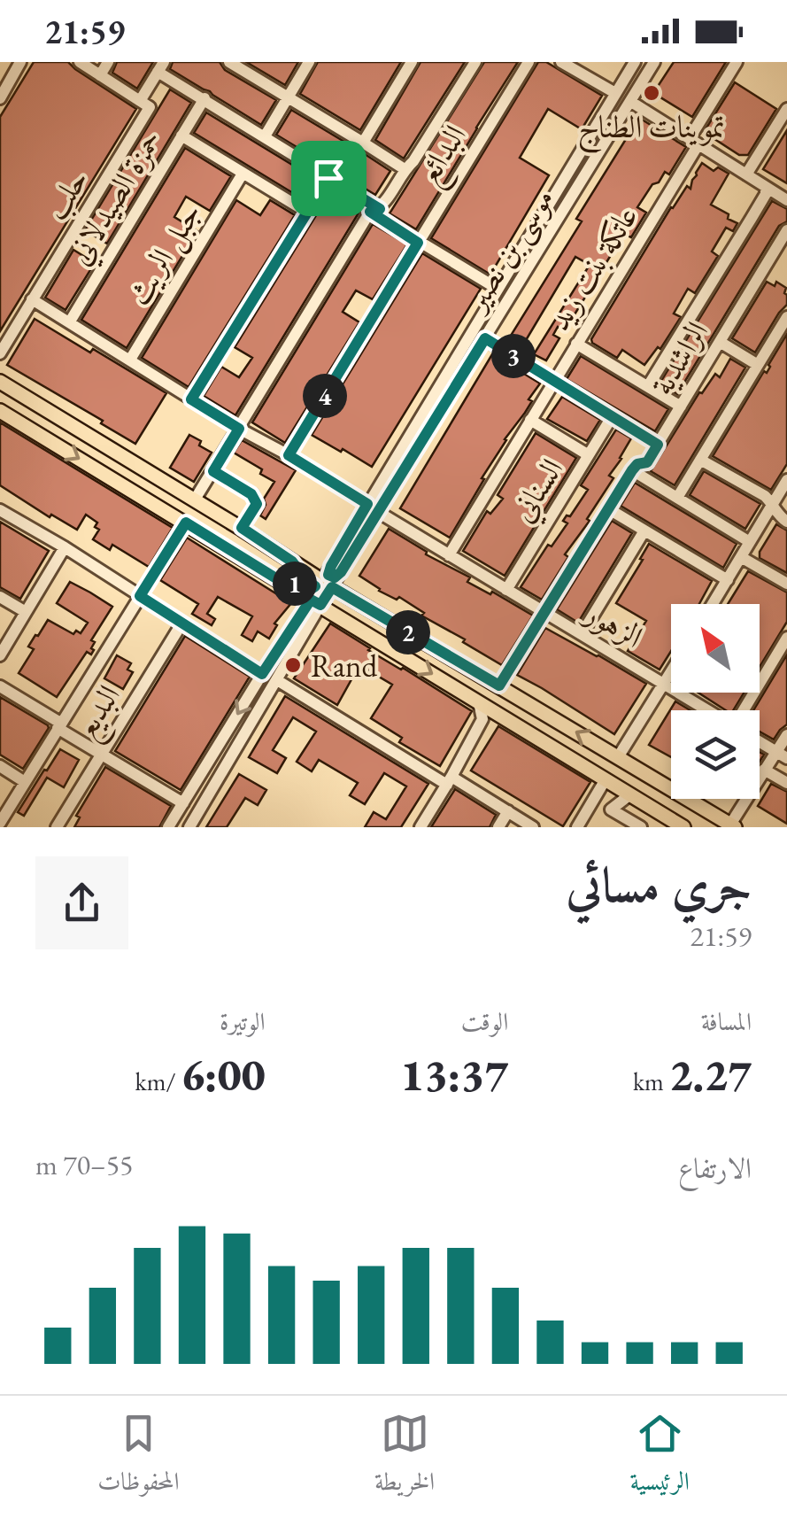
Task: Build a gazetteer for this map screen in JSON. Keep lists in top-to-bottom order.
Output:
{
  "streets": {
    "street": [
      "البدائع",
      "حلب",
      "حمزة الصيدلاني",
      "موسى بن نصير",
      "جبل الريث",
      "عاتكة بنت زيد",
      "الراشدية",
      "السناني",
      "الزهور",
      "البديع"
    ]
  },
  "crossings": [
    ["البدائع", "الزهور"],
    ["حلب", "الزهور"],
    ["حمزة الصيدلاني", "الزهور"],
    ["موسى بن نصير", "الزهور"],
    ["جبل الريث", "الزهور"],
    ["عاتكة بنت زيد", "الزهور"],
    ["الراشدية", "الزهور"],
    ["السناني", "الزهور"]
  ],
  "places": ["تموينات الطناج", "Rand"],
  "north": "top left",
  "page": {
    "status": "21:59",
    "pins": [
      "3",
      "4",
      "1",
      "2"
    ],
    "heading": ["جري مسائي", "21:59"],
    "stats": [
      ["المسافة", "2.27 km"],
      ["الوقت", "13:37"],
      ["الوتيرة", "6:00 /km"]
    ],
    "chart": ["الارتفاع", "55–70 m"],
    "tabs": ["الرئيسية", "الخريطة", "المحفوظات"]
  }
}
